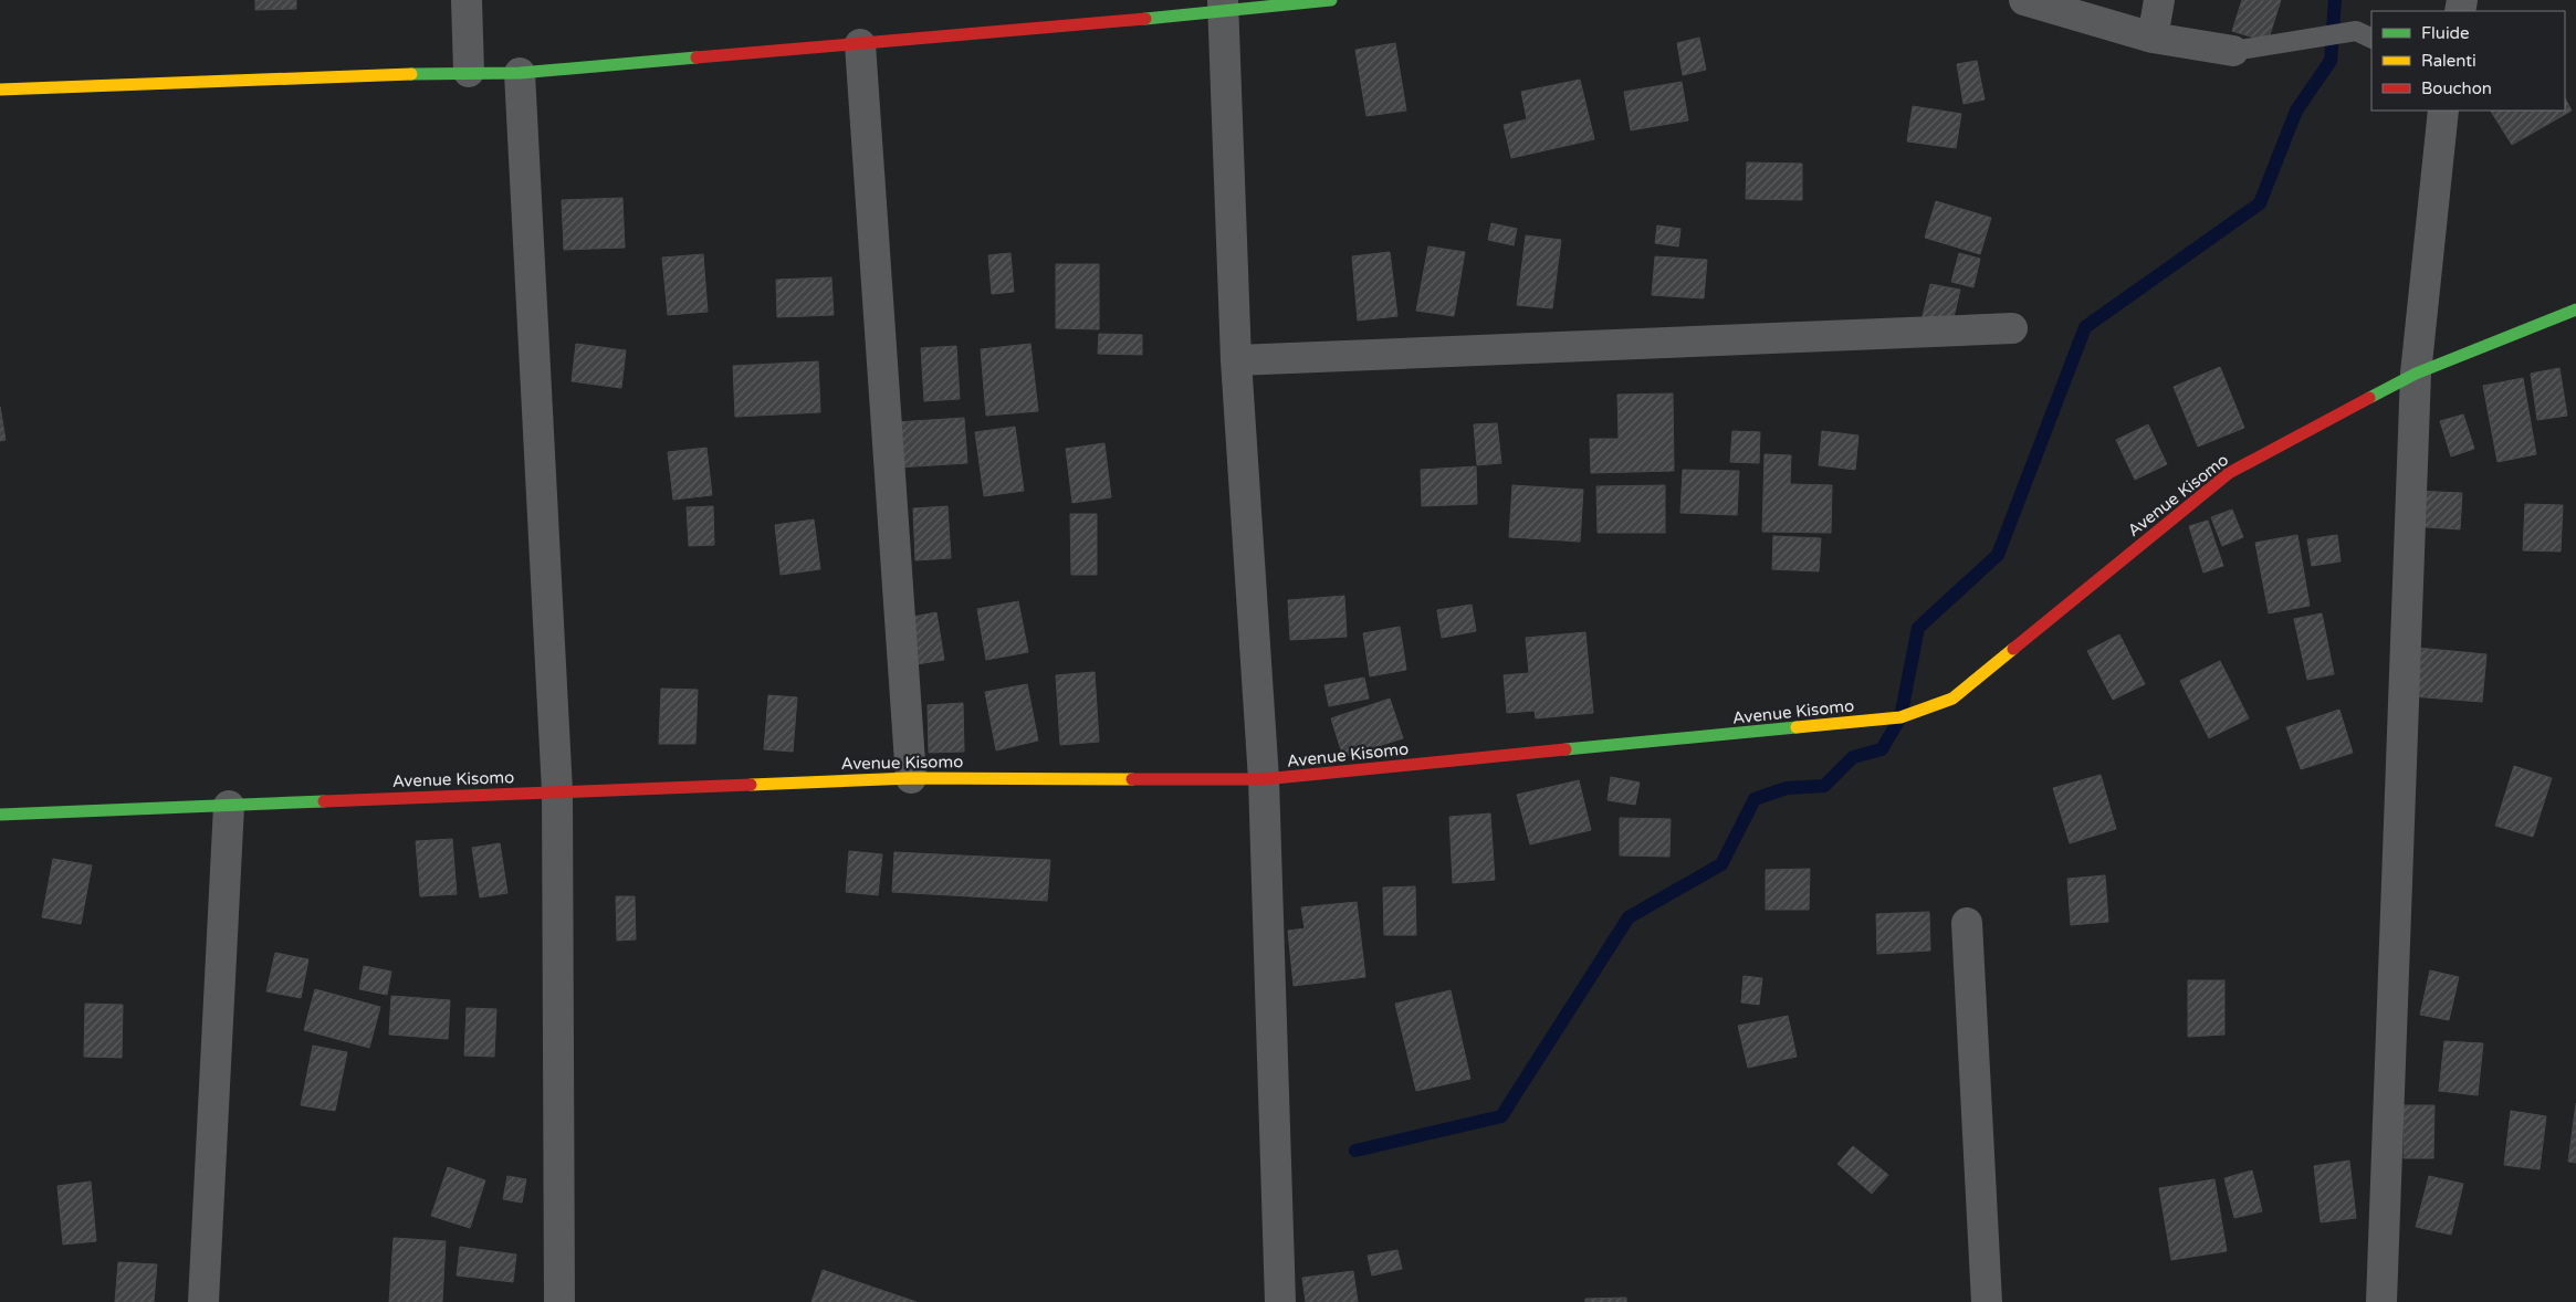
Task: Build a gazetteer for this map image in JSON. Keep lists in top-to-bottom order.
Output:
{
  "streets": {
    "street": ["Avenue Kisomo"]
  },
  "legend": ["Fluide", "Ralenti", "Bouchon"]
}
